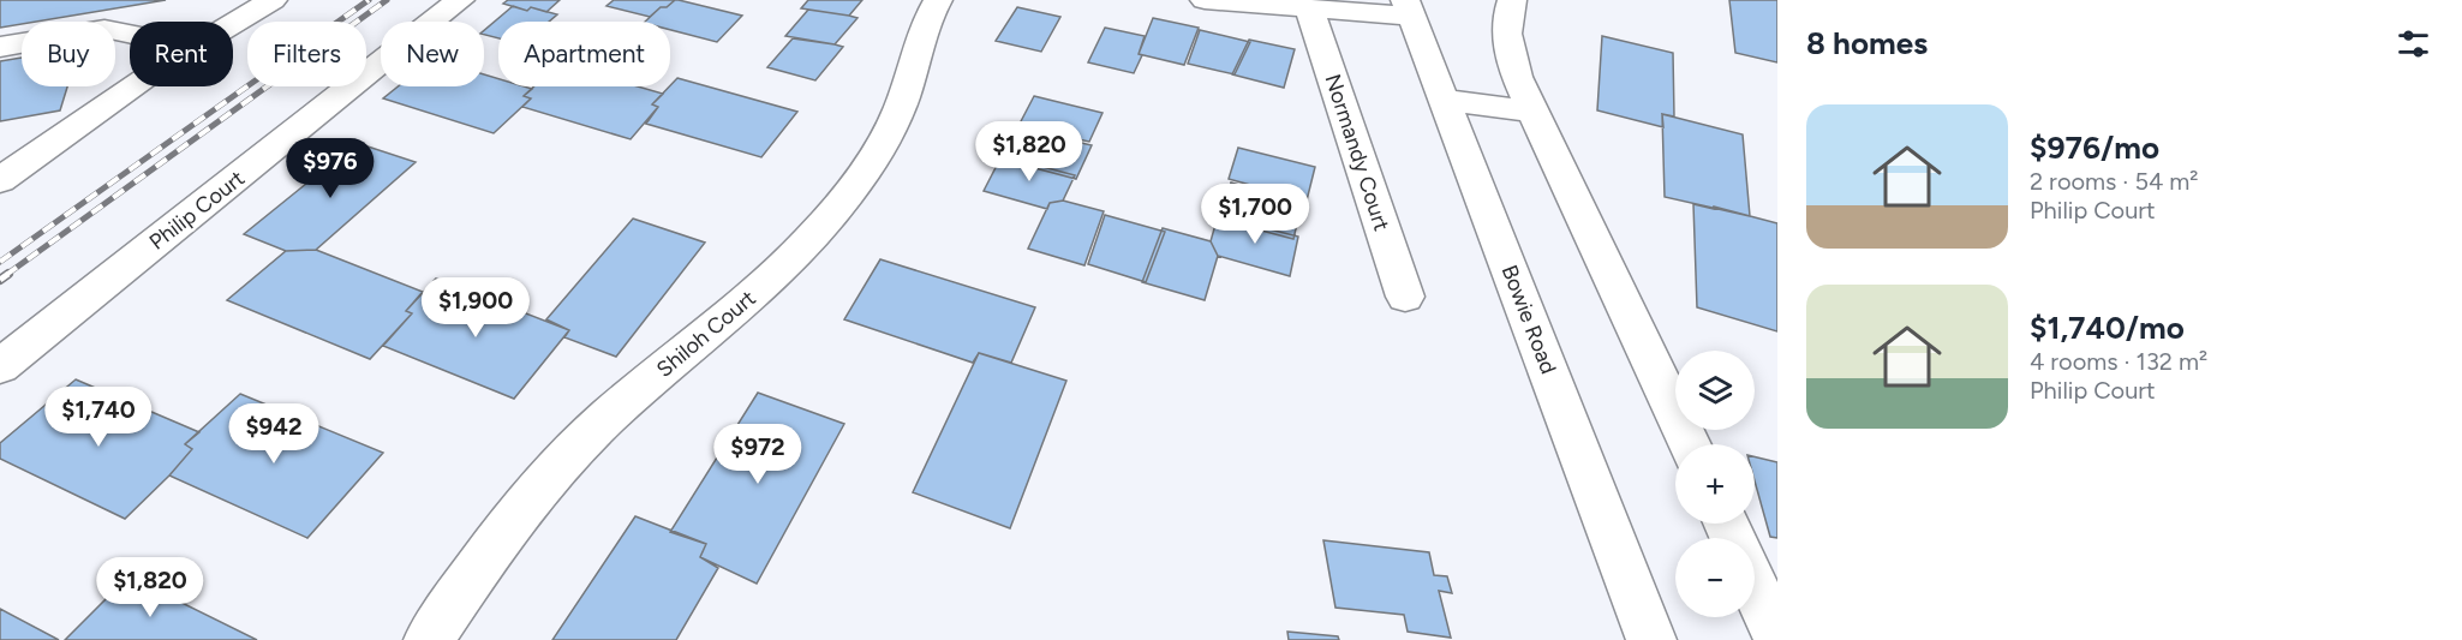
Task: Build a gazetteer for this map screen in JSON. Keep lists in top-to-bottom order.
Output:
{
  "streets": {
    "street": [
      "Normandy Court",
      "Philip Court",
      "Bowie Road",
      "Shiloh Court"
    ]
  },
  "page": {
    "heading": "8 homes",
    "chip": [
      "Buy",
      "Rent",
      "Filters",
      "New",
      "Apartment"
    ],
    "list": [
      {
        "name": "$976/mo",
        "note": "2 rooms · 54 m² · Philip Court"
      },
      {
        "name": "$1,740/mo",
        "note": "4 rooms · 132 m² · Philip Court"
      }
    ],
    "price": [
      "$1,820",
      "$976",
      "$1,700",
      "$1,900",
      "$1,740",
      "$942",
      "$972",
      "$1,820"
    ],
    "map_buttons": ["+", "−"]
  }
}
